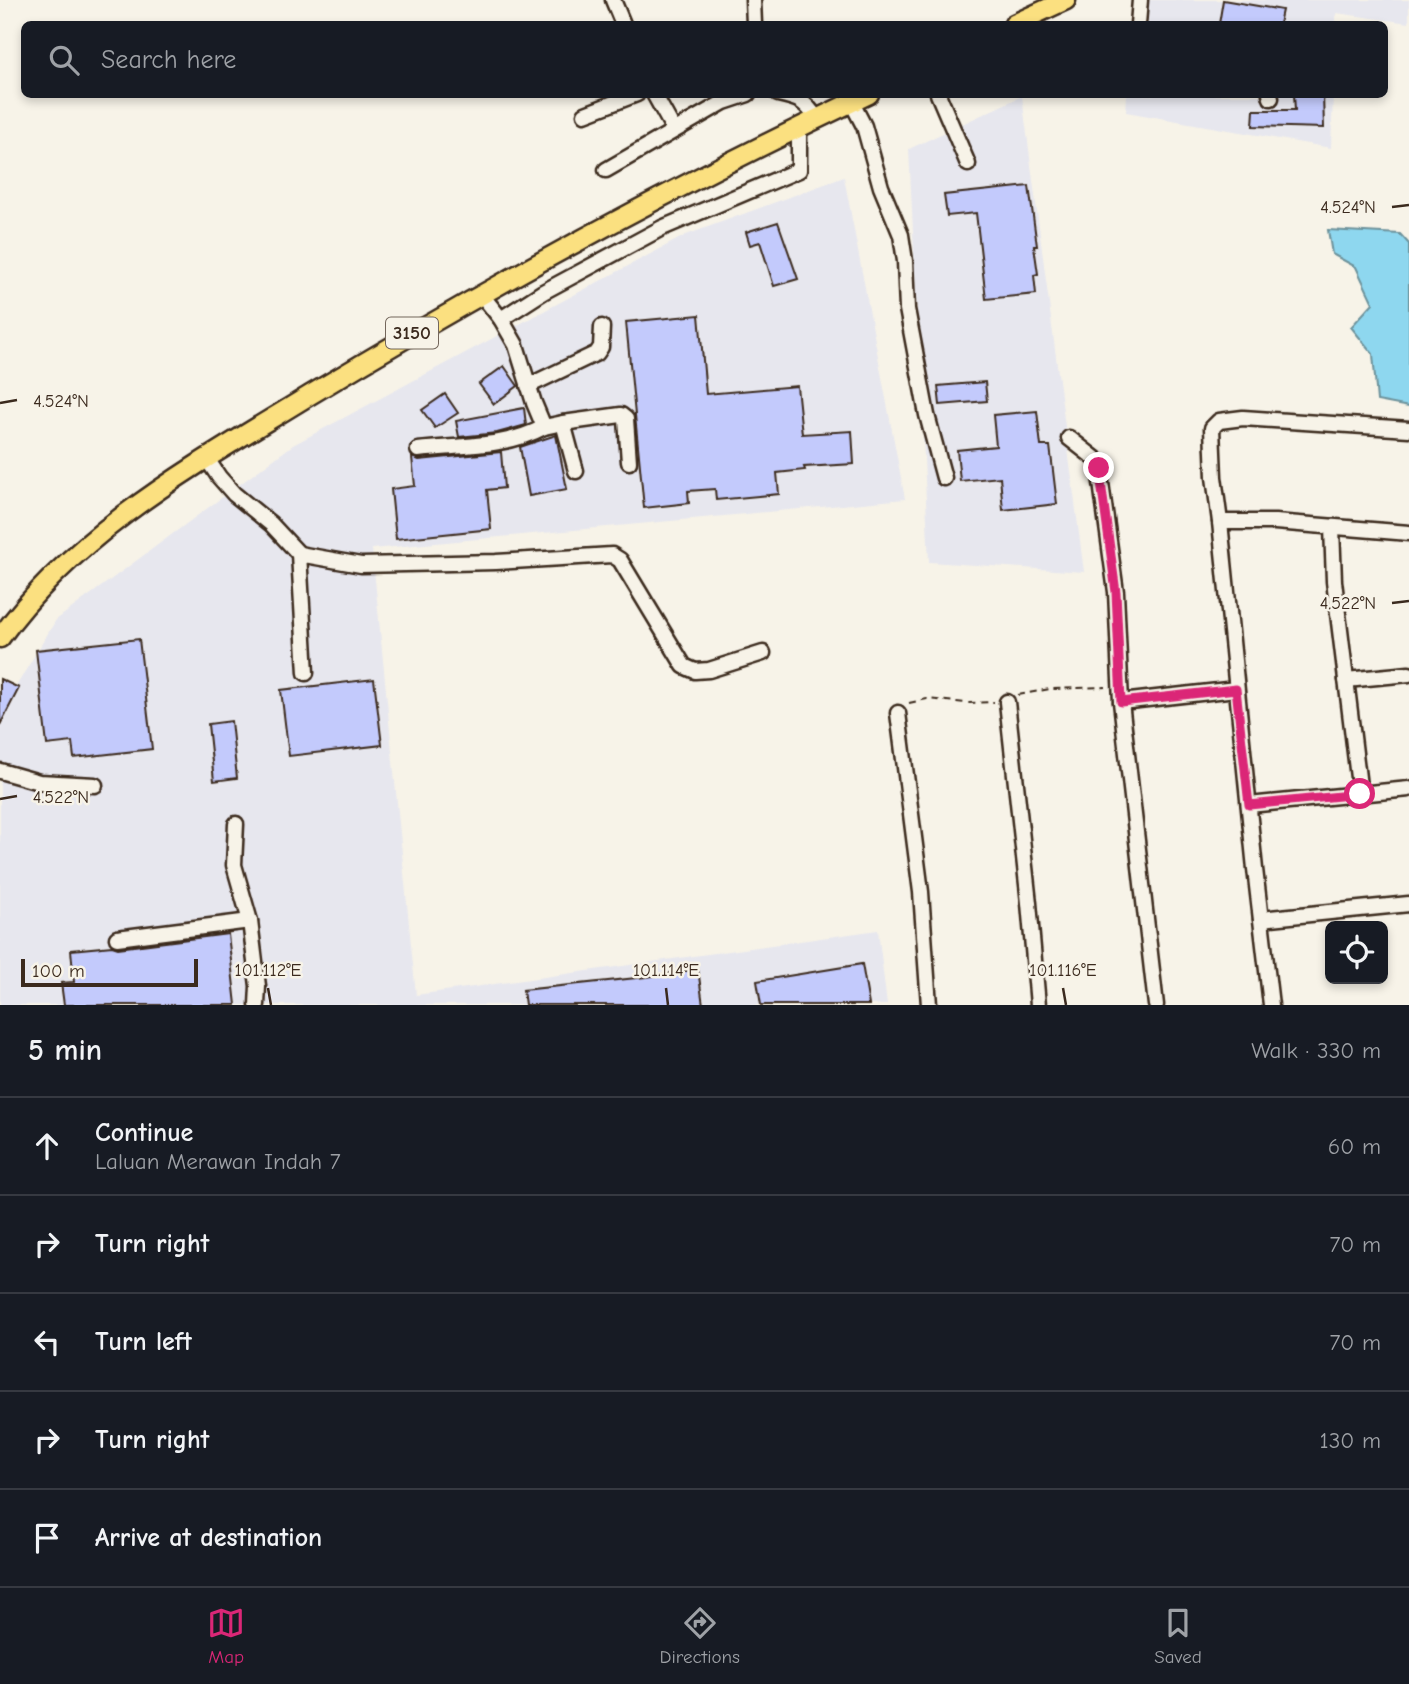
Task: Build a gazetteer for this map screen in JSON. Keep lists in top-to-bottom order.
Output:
{
  "streets": {
    "main road": ["3150"]
  },
  "scale_bar": "100 m",
  "page": {
    "search": "Search here",
    "scale": "100 m",
    "heading": ["5 min", "Walk · 330 m"],
    "list": [
      ["Continue", "Laluan Merawan Indah 7", "60 m"],
      ["Turn right", "70 m"],
      ["Turn left", "70 m"],
      ["Turn right", "130 m"],
      "Arrive at destination"
    ],
    "nav": ["Map", "Directions", "Saved"]
  },
  "coordinates": [
    "4.524°N",
    "4.522°N",
    "101.112°E",
    "101.114°E",
    "101.116°E"
  ]
}
